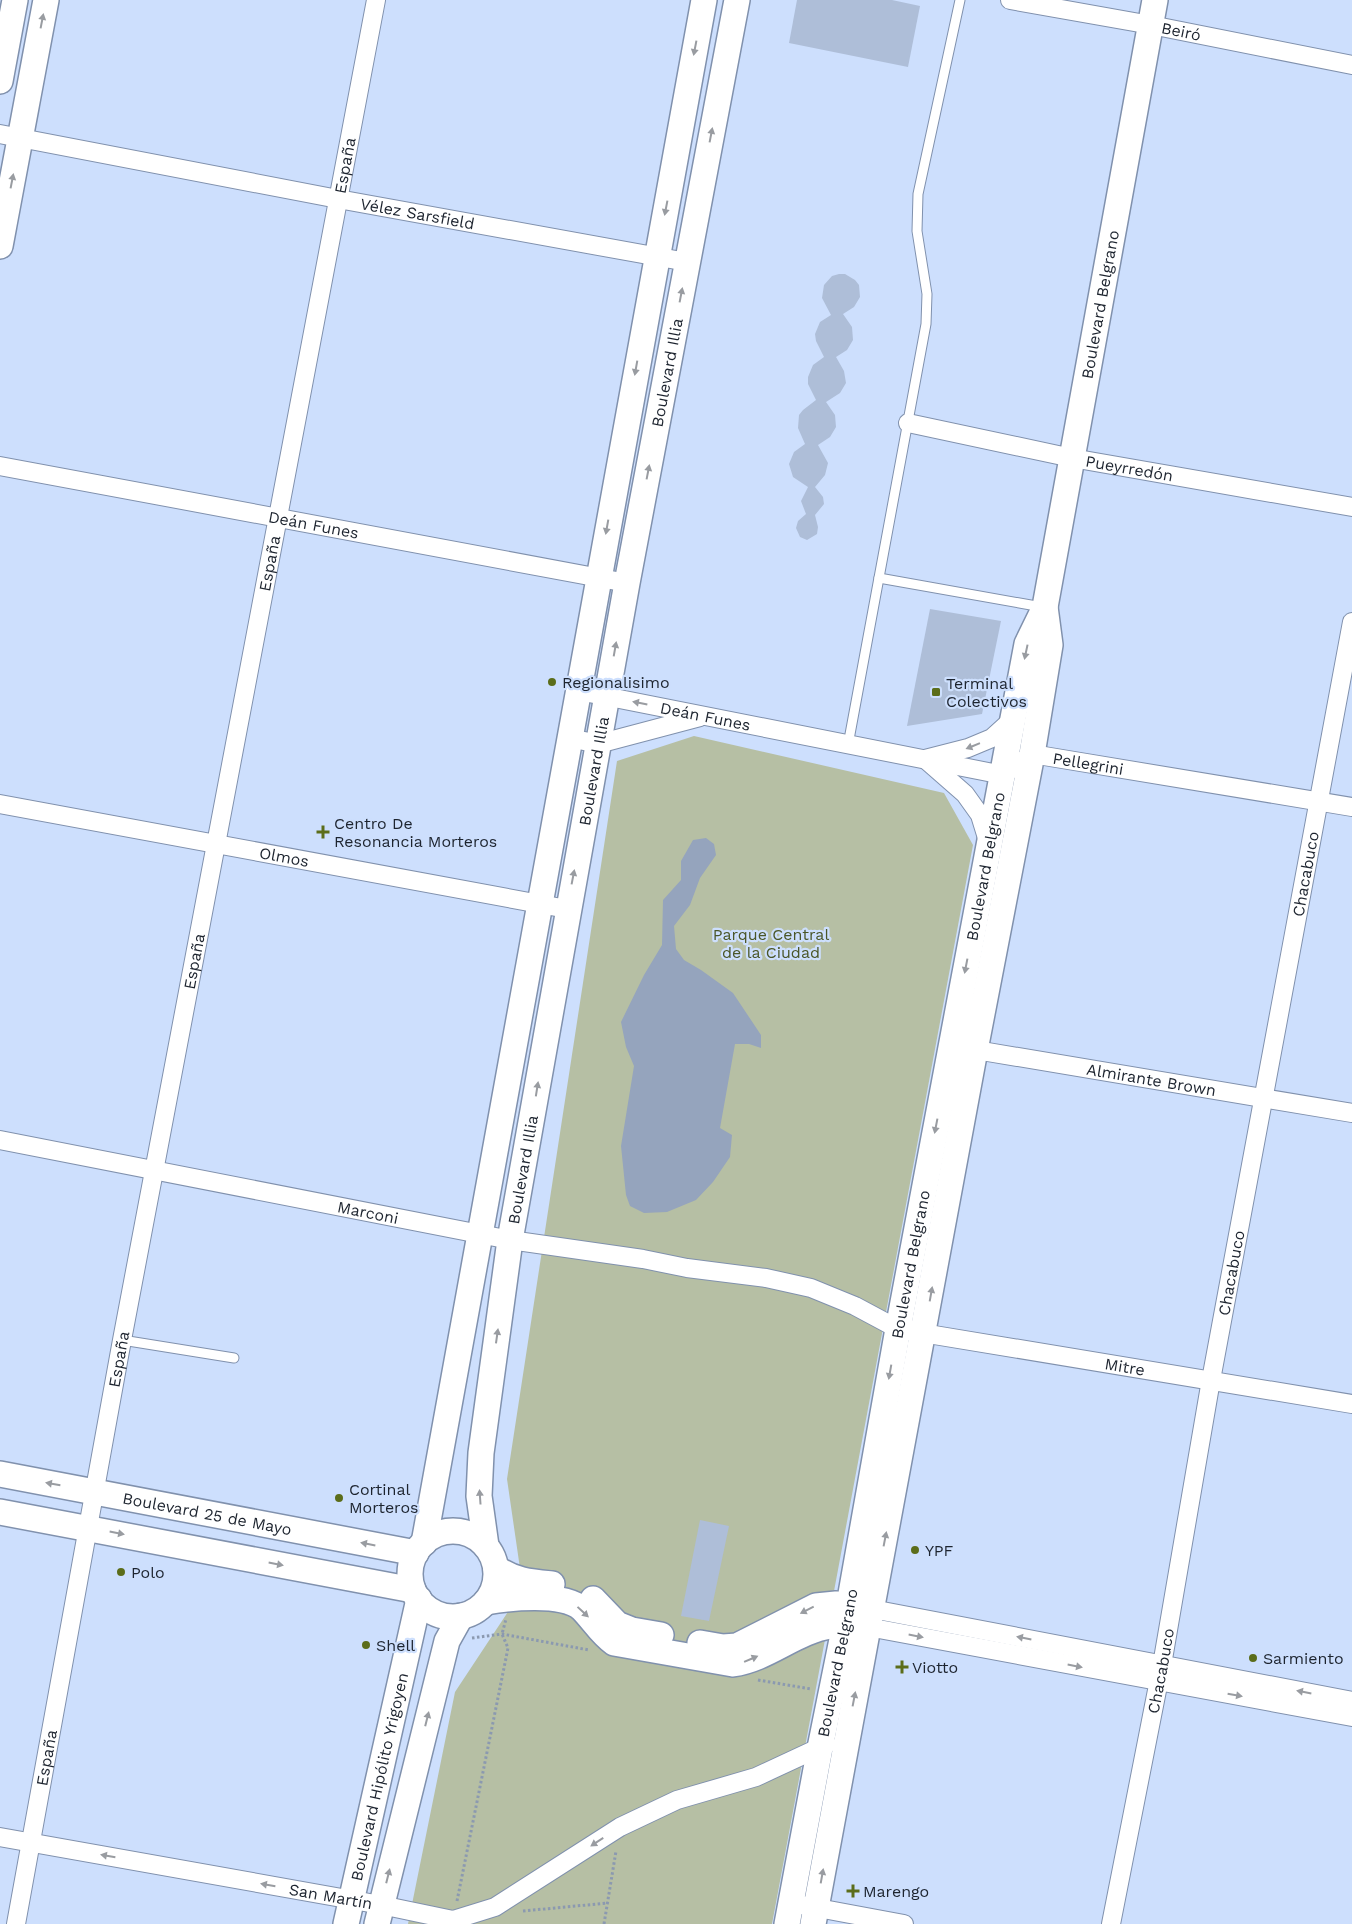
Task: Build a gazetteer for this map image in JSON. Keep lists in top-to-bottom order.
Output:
{
  "streets": {
    "street": [
      "Beiró",
      "España",
      "Vélez Sarsfield",
      "Boulevard Belgrano",
      "Boulevard Illia",
      "Pueyrredón",
      "Deán Funes",
      "Pellegrini",
      "Olmos",
      "Chacabuco",
      "Almirante Brown",
      "Marconi",
      "Mitre",
      "Boulevard 25 de Mayo",
      "Boulevard Hipólito Yrigoyen",
      "San Martín"
    ]
  },
  "crossings": [
    ["Beiró", "Boulevard Belgrano"],
    ["España", "Vélez Sarsfield"],
    ["España", "Deán Funes"],
    ["España", "Olmos"],
    ["España", "Marconi"],
    ["España", "Boulevard 25 de Mayo"],
    ["España", "San Martín"],
    ["Vélez Sarsfield", "Boulevard Illia"],
    ["Boulevard Belgrano", "Pueyrredón"],
    ["Boulevard Belgrano", "Pellegrini"],
    ["Boulevard Belgrano", "Almirante Brown"],
    ["Boulevard Belgrano", "Marconi"],
    ["Boulevard Belgrano", "Mitre"],
    ["Boulevard Illia", "Deán Funes"],
    ["Boulevard Illia", "Olmos"],
    ["Boulevard Illia", "Marconi"],
    ["Boulevard Illia", "Boulevard 25 de Mayo"],
    ["Boulevard Illia", "Boulevard Hipólito Yrigoyen"],
    ["Pellegrini", "Chacabuco"],
    ["Chacabuco", "Almirante Brown"],
    ["Chacabuco", "Mitre"],
    ["Marconi", "Mitre"],
    ["Boulevard 25 de Mayo", "Boulevard Hipólito Yrigoyen"],
    ["Boulevard Hipólito Yrigoyen", "San Martín"]
  ],
  "one_way": ["San Martín"],
  "parks": ["Parque Central de la Ciudad"],
  "places": {
    "other": [
      "Regionalisimo",
      "Cortinal Morteros",
      "YPF",
      "Polo",
      "Shell",
      "Sarmiento"
    ],
    "transit": ["Terminal Colectivos"],
    "health": ["Centro De Resonancia Morteros", "Viotto", "Marengo"]
  }
}
